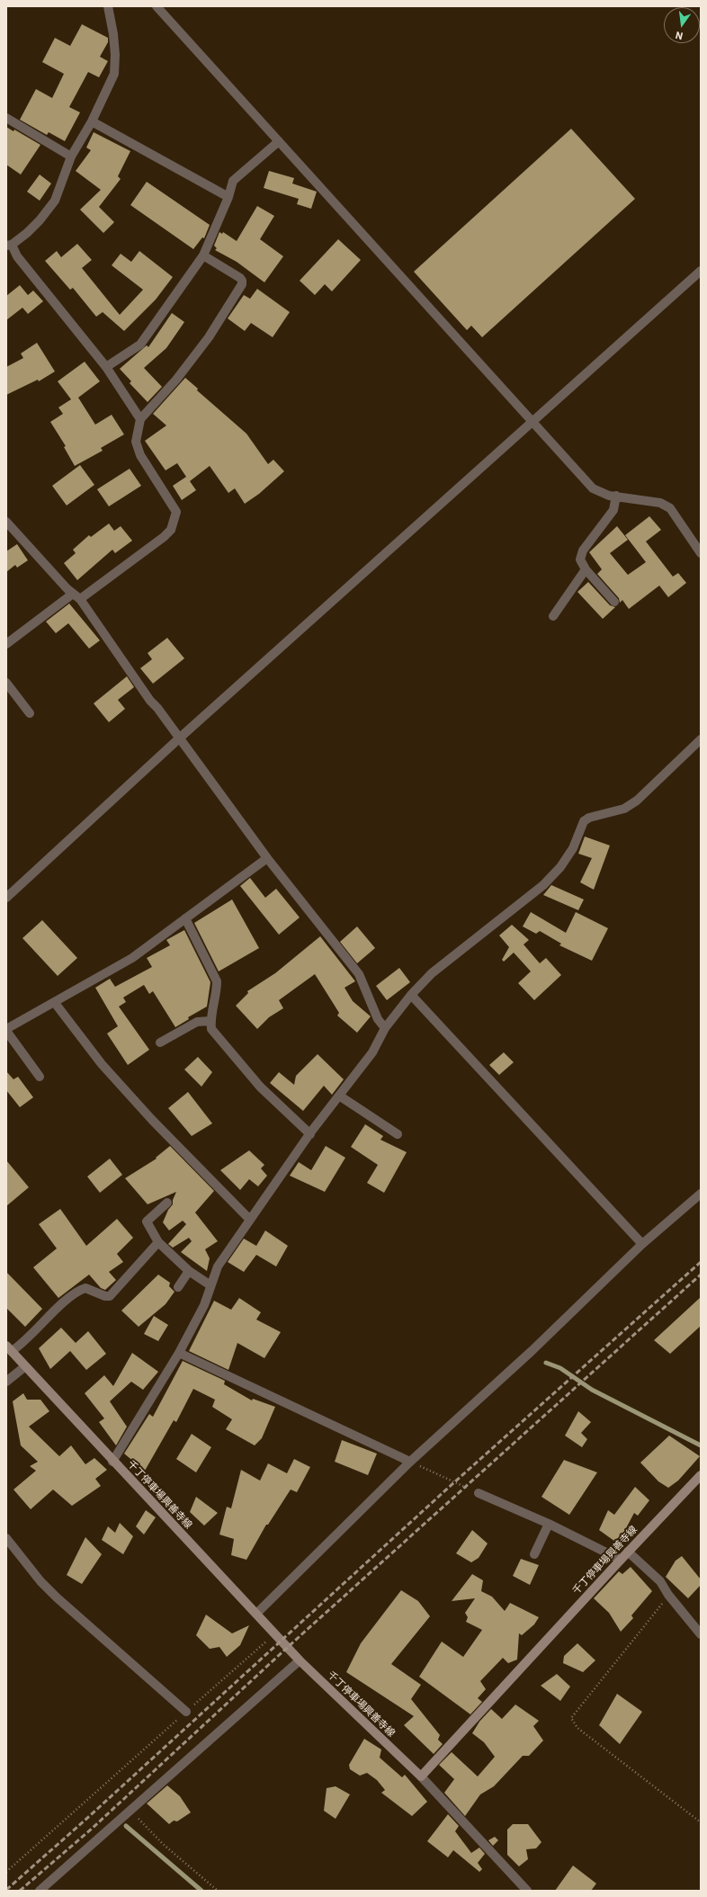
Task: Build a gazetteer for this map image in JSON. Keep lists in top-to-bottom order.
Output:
{
  "streets": {
    "main road": ["千丁停車場興善寺線"]
  },
  "north": "bottom"
}
